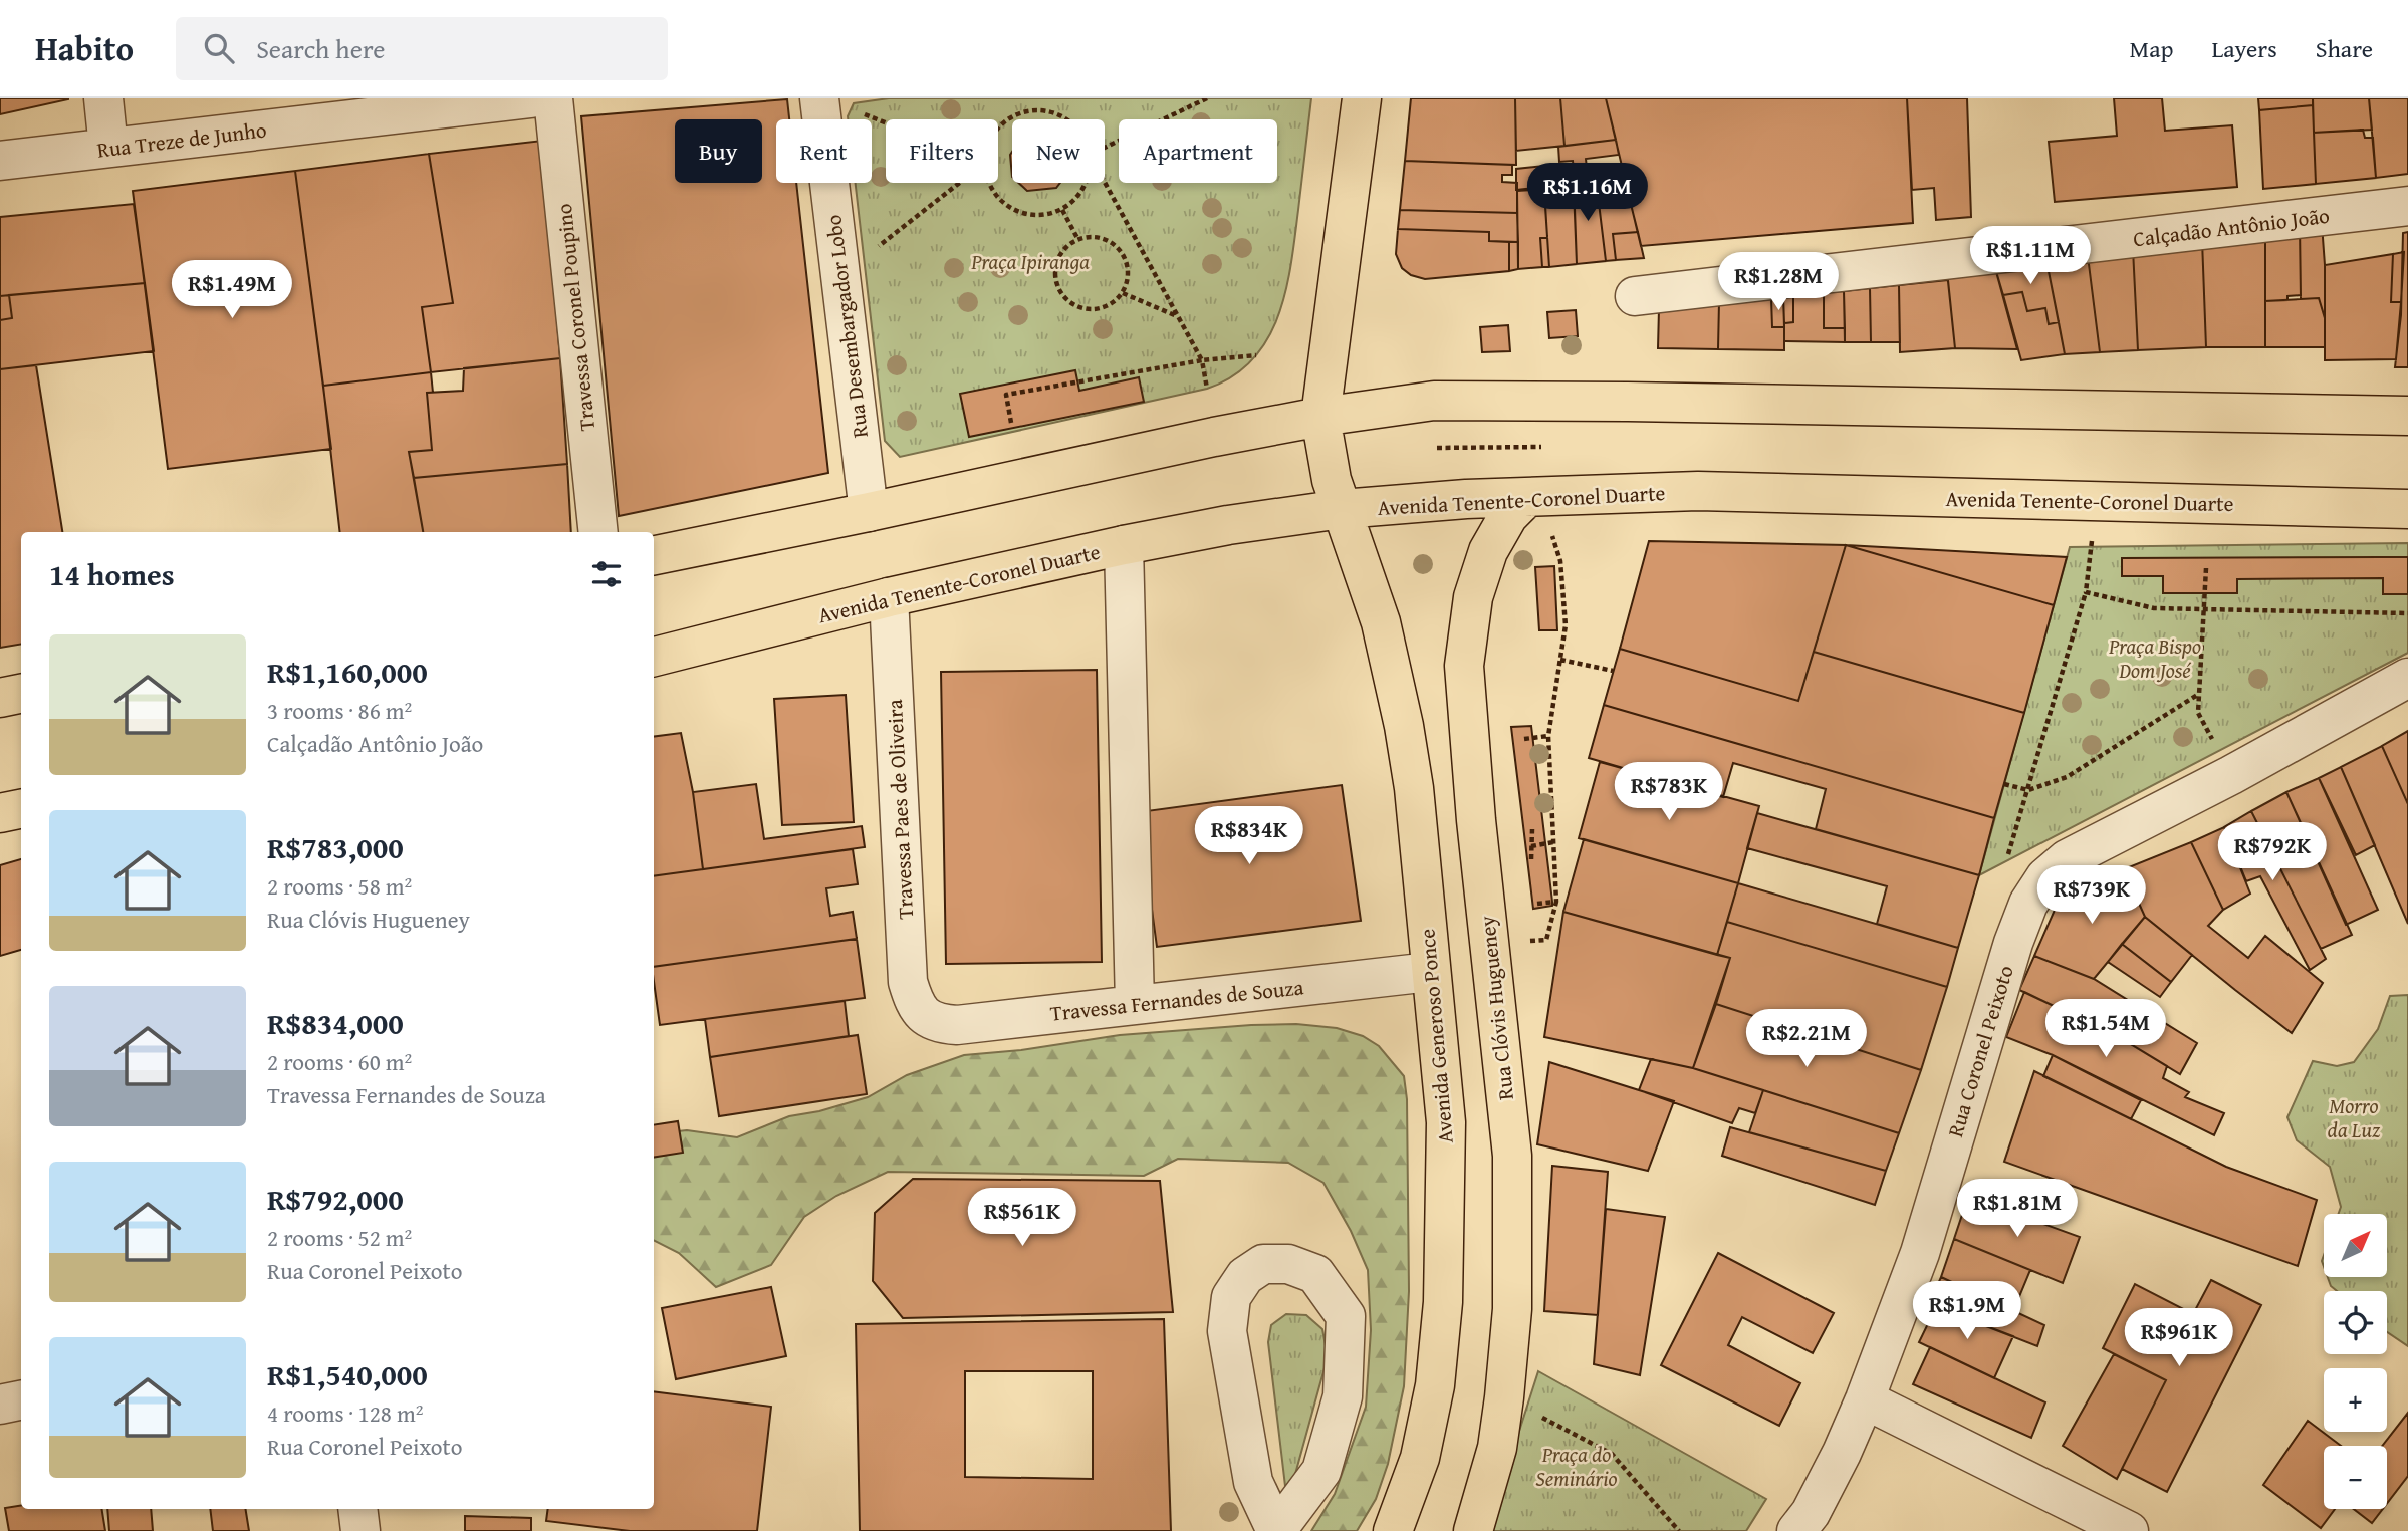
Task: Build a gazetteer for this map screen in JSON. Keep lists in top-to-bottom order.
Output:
{
  "streets": {
    "main road": ["Avenida Tenente-Coronel Duarte", "Rua Clóvis Hugueney", "Avenida Generoso Ponce"],
    "street": [
      "Rua Treze de Junho",
      "Calçadão Antônio João",
      "Travessa Coronel Poupino",
      "Rua Desembargador Lobo",
      "Travessa Paes de Oliveira",
      "Travessa Fernandes de Souza",
      "Rua Coronel Peixoto"
    ]
  },
  "crossings": [
    ["Avenida Tenente-Coronel Duarte", "Travessa Paes de Oliveira"],
    ["Avenida Tenente-Coronel Duarte", "Rua Clóvis Hugueney"],
    ["Avenida Tenente-Coronel Duarte", "Avenida Generoso Ponce"],
    ["Travessa Paes de Oliveira", "Travessa Fernandes de Souza"],
    ["Travessa Fernandes de Souza", "Avenida Generoso Ponce"]
  ],
  "parks": [
    "Praça Ipiranga",
    "Praça Bispo Dom José",
    "Morro da Luz",
    "Praça do Seminário"
  ],
  "north": "top right",
  "page": {
    "header": "Habito",
    "search": "Search here",
    "nav": ["Map", "Layers", "Share"],
    "chip": [
      "Buy",
      "Rent",
      "Filters",
      "New",
      "Apartment"
    ],
    "price": [
      "R$1.16M",
      "R$1.11M",
      "R$1.28M",
      "R$1.49M",
      "R$783K",
      "R$834K",
      "R$792K",
      "R$739K",
      "R$1.54M",
      "R$2.21M",
      "R$1.81M",
      "R$561K",
      "R$1.9M",
      "R$961K"
    ],
    "heading": "14 homes",
    "list": [
      {
        "name": "R$1,160,000",
        "note": "3 rooms · 86 m² · Calçadão Antônio João"
      },
      {
        "name": "R$783,000",
        "note": "2 rooms · 58 m² · Rua Clóvis Hugueney"
      },
      {
        "name": "R$834,000",
        "note": "2 rooms · 60 m² · Travessa Fernandes de Souza"
      },
      {
        "name": "R$792,000",
        "note": "2 rooms · 52 m² · Rua Coronel Peixoto"
      },
      {
        "name": "R$1,540,000",
        "note": "4 rooms · 128 m² · Rua Coronel Peixoto"
      }
    ],
    "map_buttons": ["+", "−"]
  }
}
